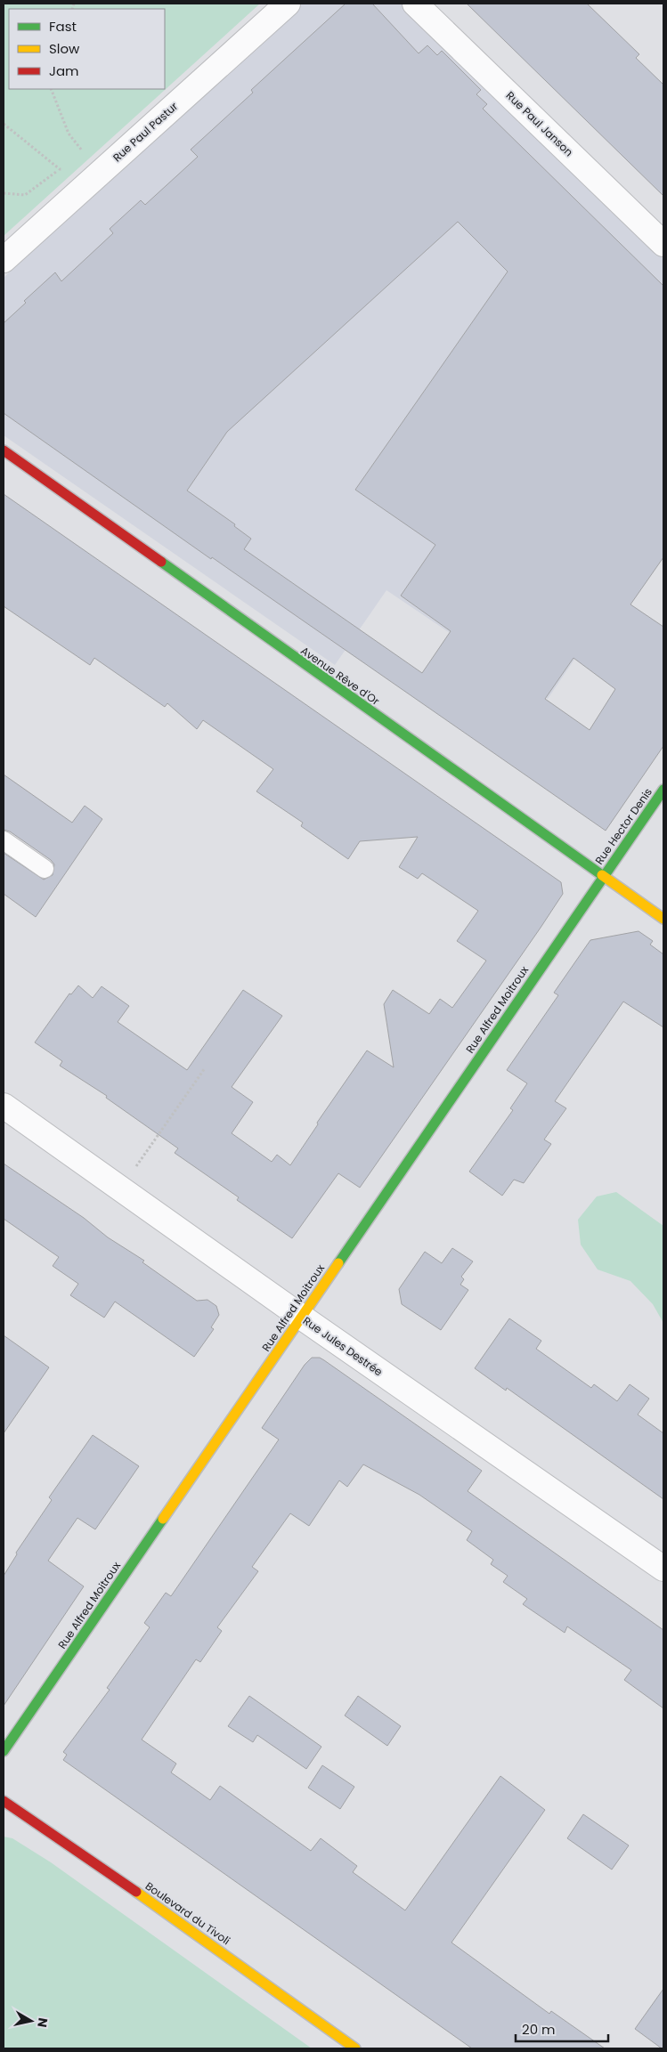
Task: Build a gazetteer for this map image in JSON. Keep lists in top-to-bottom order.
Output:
{
  "streets": {
    "street": [
      "Rue Paul Janson",
      "Rue Paul Pastur",
      "Avenue Rêve d'Or",
      "Rue Hector Denis",
      "Rue Alfred Moitroux",
      "Rue Jules Destrée",
      "Boulevard du Tivoli"
    ]
  },
  "crossings": [
    ["Avenue Rêve d'Or", "Rue Hector Denis"],
    ["Avenue Rêve d'Or", "Rue Alfred Moitroux"],
    ["Rue Hector Denis", "Rue Alfred Moitroux"],
    ["Rue Alfred Moitroux", "Rue Jules Destrée"]
  ],
  "legend": ["Fast", "Slow", "Jam"],
  "scale_bar": "20 m",
  "north": "right"
}
